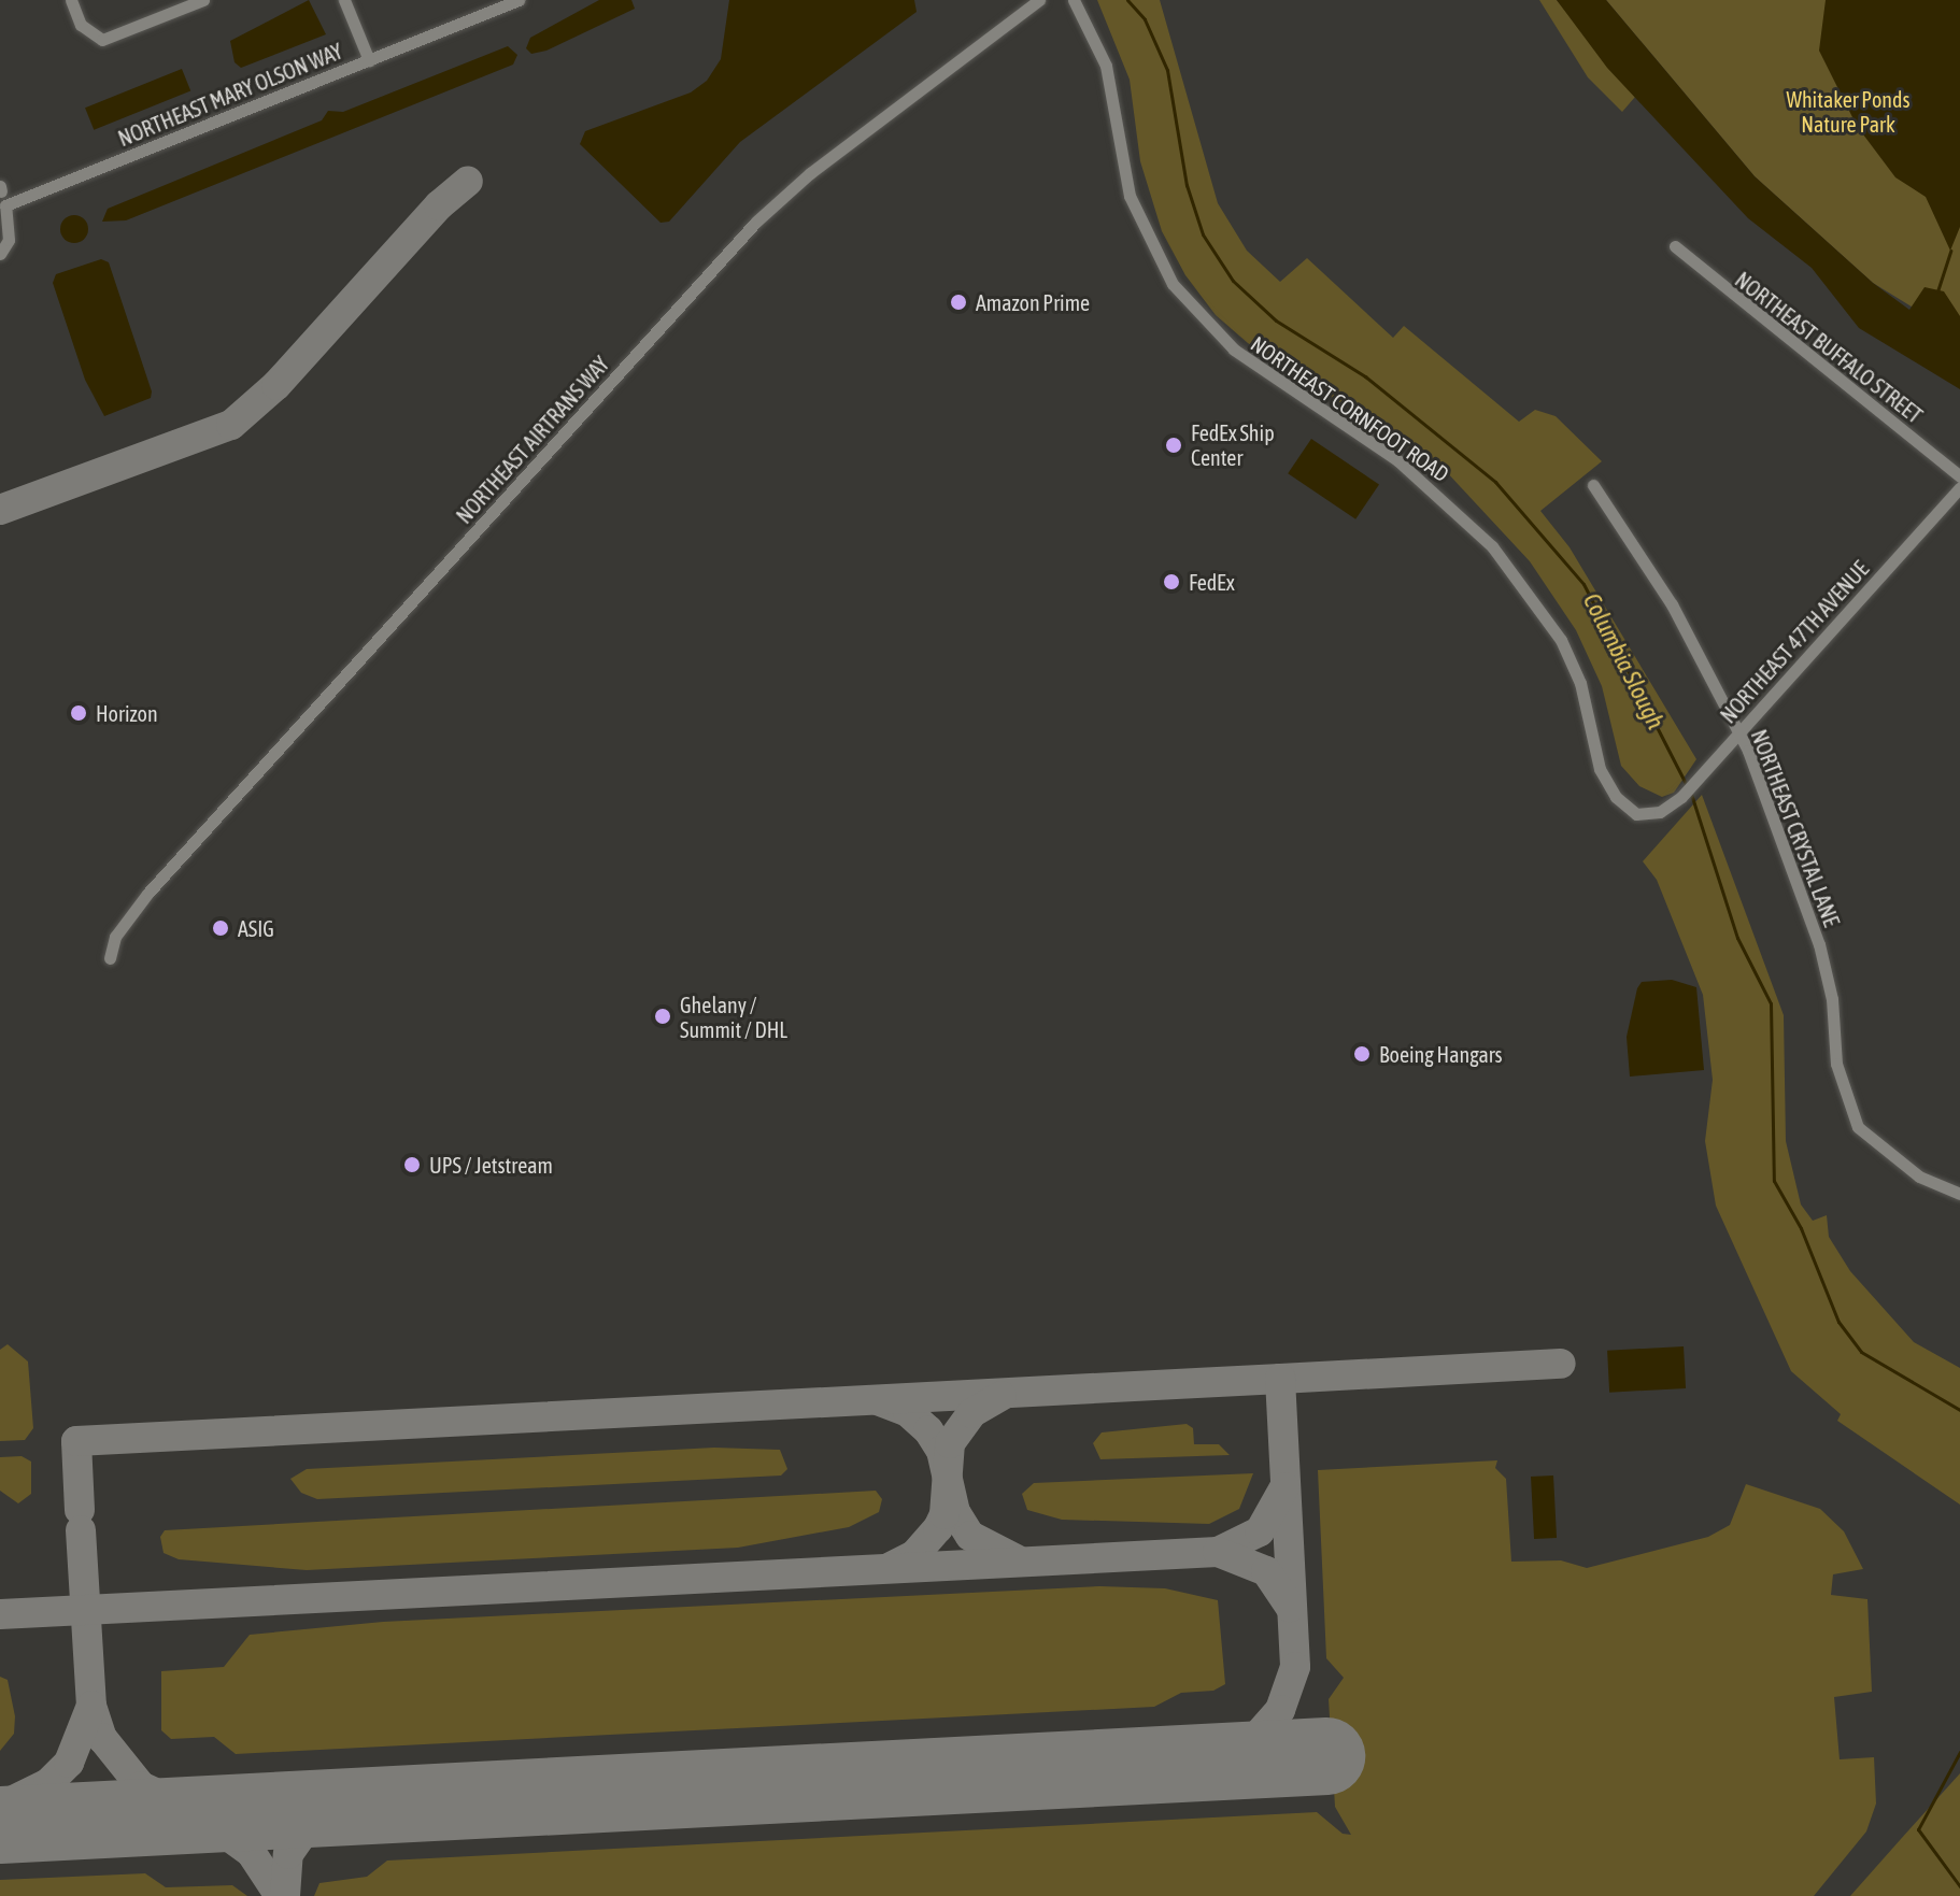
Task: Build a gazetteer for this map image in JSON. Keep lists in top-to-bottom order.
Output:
{
  "streets": {
    "street": [
      "NORTHEAST MARY OLSON WAY",
      "NORTHEAST BUFFALO STREET",
      "NORTHEAST CORNFOOT ROAD",
      "NORTHEAST AIRTRANS WAY",
      "NORTHEAST 47TH AVENUE",
      "NORTHEAST CRYSTAL LANE"
    ]
  },
  "crossings": [
    ["NORTHEAST CORNFOOT ROAD", "NORTHEAST 47TH AVENUE"],
    ["NORTHEAST 47TH AVENUE", "NORTHEAST CRYSTAL LANE"]
  ],
  "water": ["Columbia Slough"],
  "parks": ["Whitaker Ponds Nature Park"],
  "places": [
    "Amazon Prime",
    "FedEx Ship Center",
    "FedEx",
    "Horizon",
    "ASIG",
    "Ghelany / Summit / DHL",
    "Boeing Hangars",
    "UPS / Jetstream"
  ]
}
